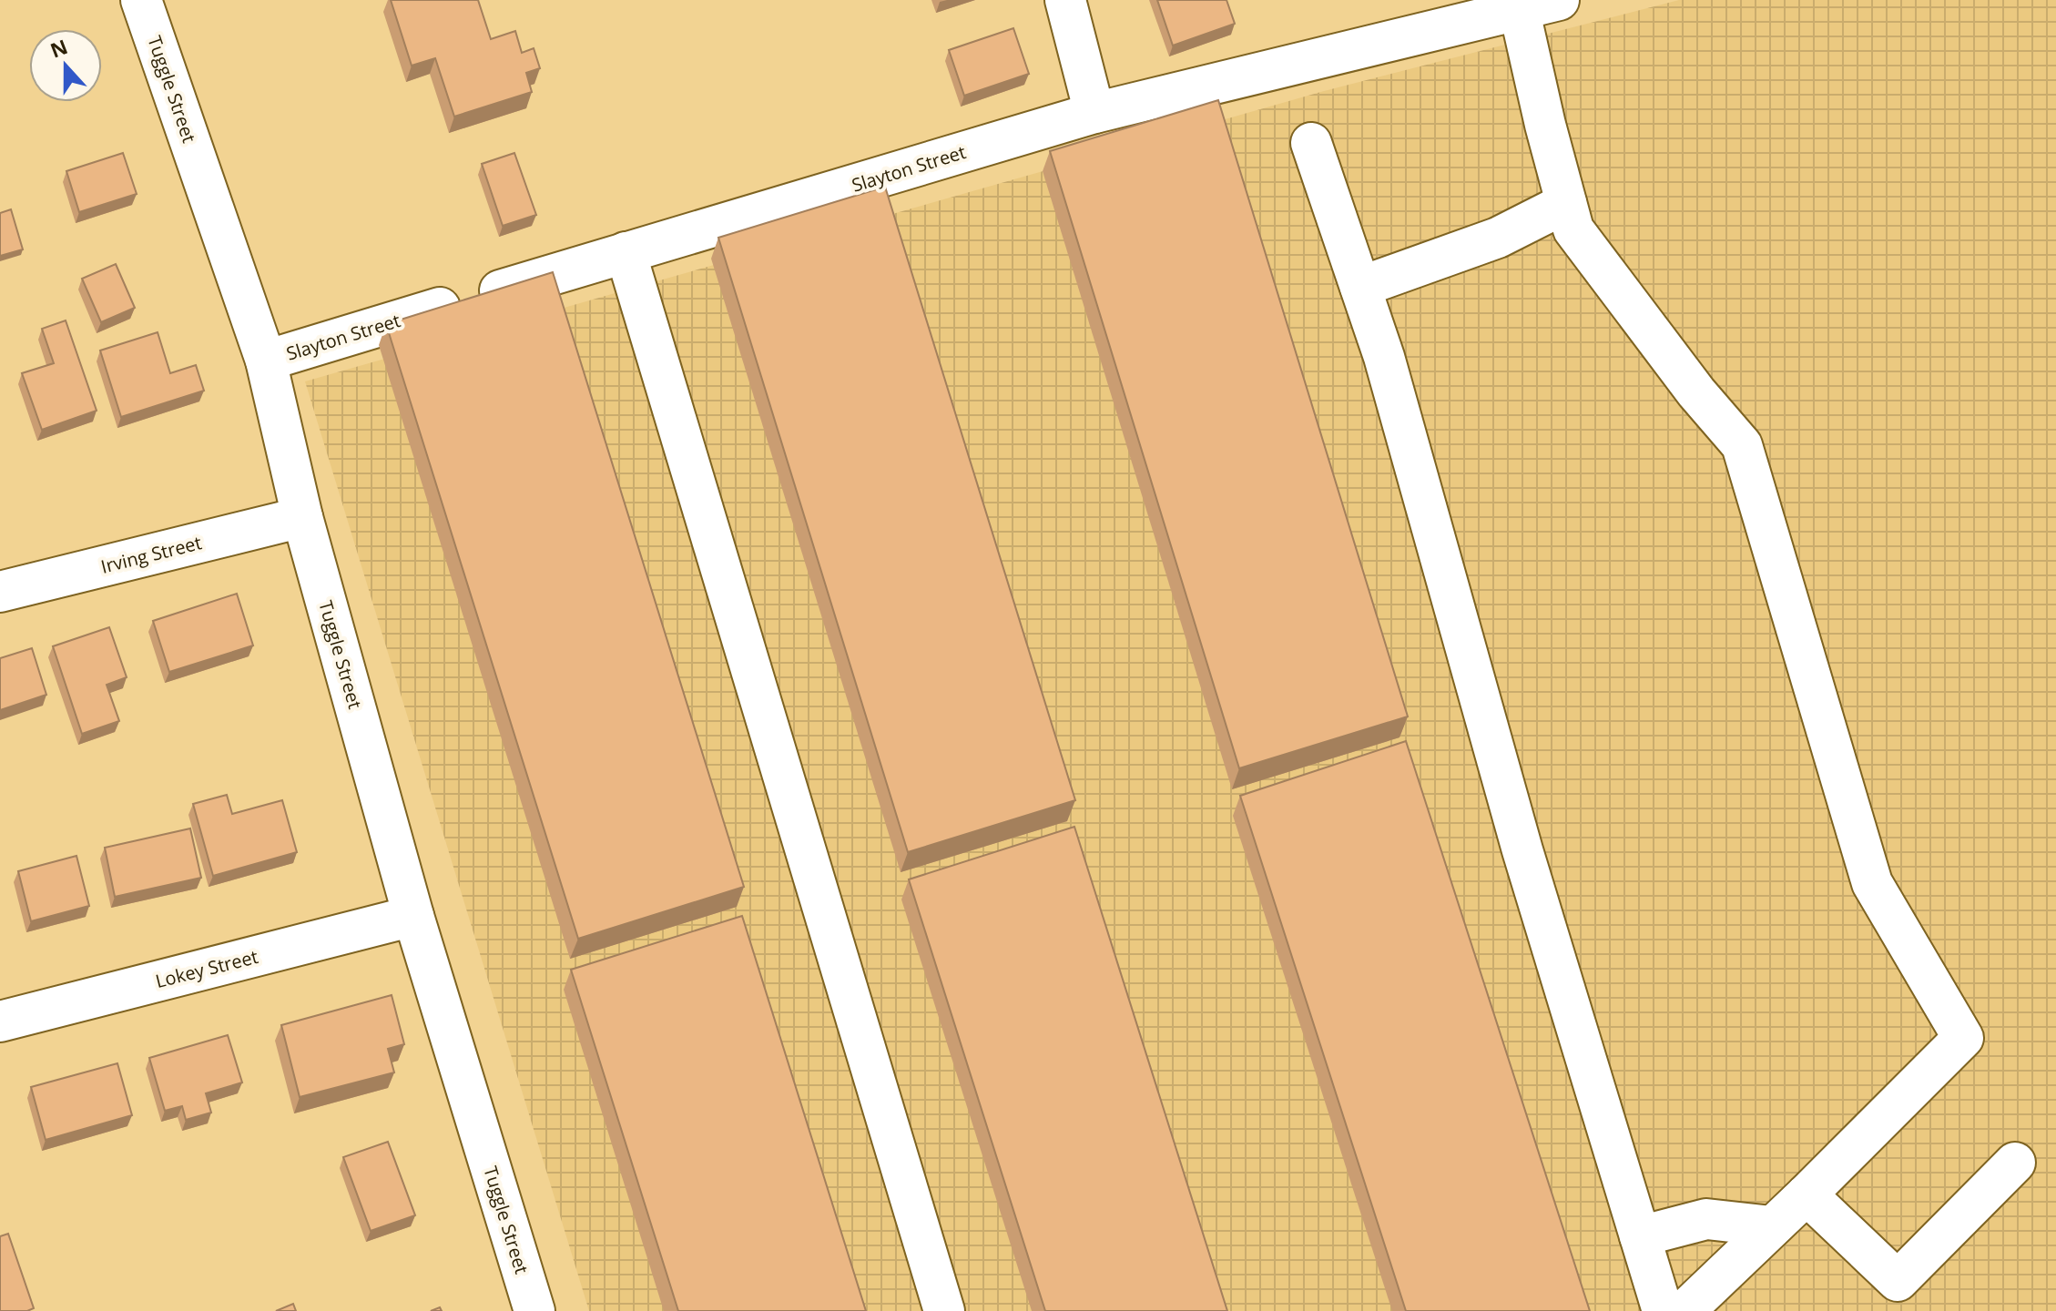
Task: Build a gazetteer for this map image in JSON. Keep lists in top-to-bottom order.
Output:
{
  "streets": {
    "street": [
      "Tuggle Street",
      "Slayton Street",
      "Irving Street",
      "Lokey Street"
    ]
  },
  "crossings": [
    ["Tuggle Street", "Slayton Street"],
    ["Tuggle Street", "Irving Street"],
    ["Tuggle Street", "Lokey Street"]
  ],
  "north": "top"
}
